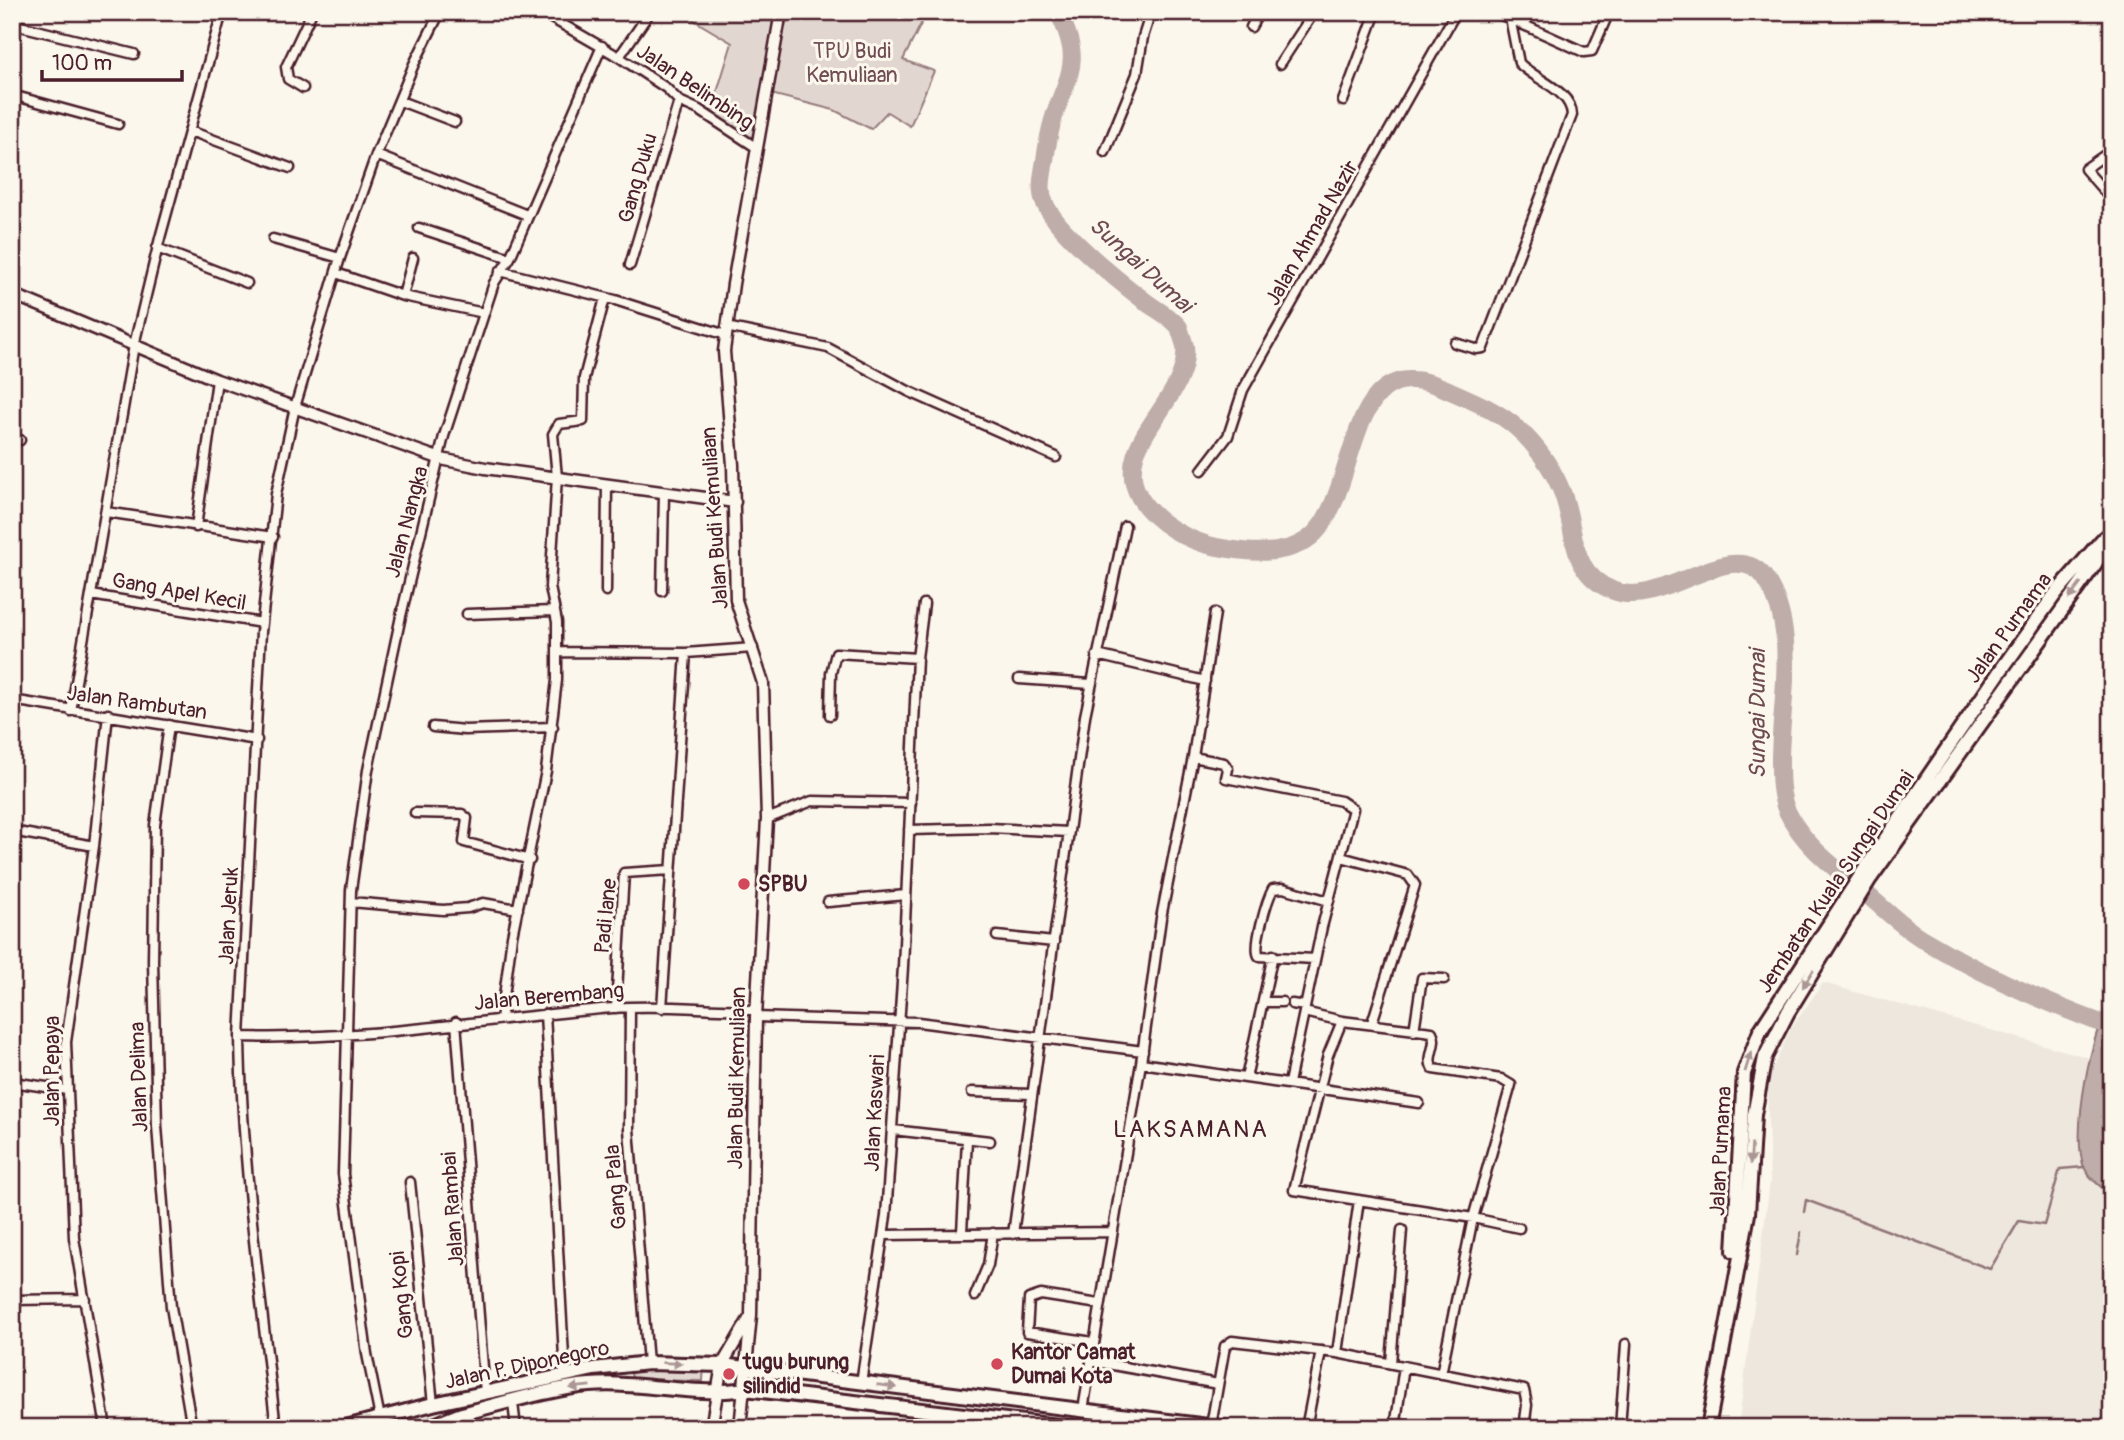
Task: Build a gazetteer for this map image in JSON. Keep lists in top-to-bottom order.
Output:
{
  "streets": {
    "main road": ["Jalan Purnama", "Jembatan Kuala Sungai Dumai", "Jalan P. Diponegoro"],
    "street": [
      "Jalan Belimbing",
      "Gang Duku",
      "Jalan Ahmad Nazir",
      "Jalan Budi Kemuliaan",
      "Jalan Nangka",
      "Gang Apel Kecil",
      "Jalan Rambutan",
      "Jalan Jeruk",
      "Padi lane",
      "Jalan Berembang",
      "Jalan Pepaya",
      "Jalan Delima",
      "Jalan Kaswari",
      "Gang Pala",
      "Jalan Rambai",
      "Gang Kopi"
    ]
  },
  "crossings": [
    ["Jalan Belimbing", "Gang Duku"],
    ["Jalan Belimbing", "Jalan Budi Kemuliaan"],
    ["Jalan Belimbing", "Jalan Nangka"],
    ["Jalan Budi Kemuliaan", "Jalan Berembang"],
    ["Jalan Budi Kemuliaan", "Jalan P. Diponegoro"],
    ["Jalan Nangka", "Jalan Berembang"],
    ["Jalan Nangka", "Jalan P. Diponegoro"],
    ["Gang Apel Kecil", "Jalan Jeruk"],
    ["Jalan Purnama", "Jembatan Kuala Sungai Dumai"],
    ["Jalan Rambutan", "Jalan Jeruk"],
    ["Jalan Rambutan", "Jalan Pepaya"],
    ["Jalan Rambutan", "Jalan Delima"],
    ["Jalan Jeruk", "Jalan Berembang"],
    ["Padi lane", "Jalan Berembang"],
    ["Jalan Berembang", "Jalan Kaswari"],
    ["Jalan Berembang", "Gang Pala"],
    ["Jalan Berembang", "Jalan Rambai"],
    ["Jalan Kaswari", "Jalan P. Diponegoro"],
    ["Gang Pala", "Jalan P. Diponegoro"],
    ["Jalan Rambai", "Jalan P. Diponegoro"],
    ["Gang Kopi", "Jalan P. Diponegoro"]
  ],
  "districts": ["LAKSAMANA"],
  "water": ["Sungai Dumai"],
  "parks": ["TPU Budi Kemuliaan"],
  "places": ["SPBU", "Kantor Camat Dumai Kota", "tugu burung silindid"],
  "scale_bar": "100 m"
}
